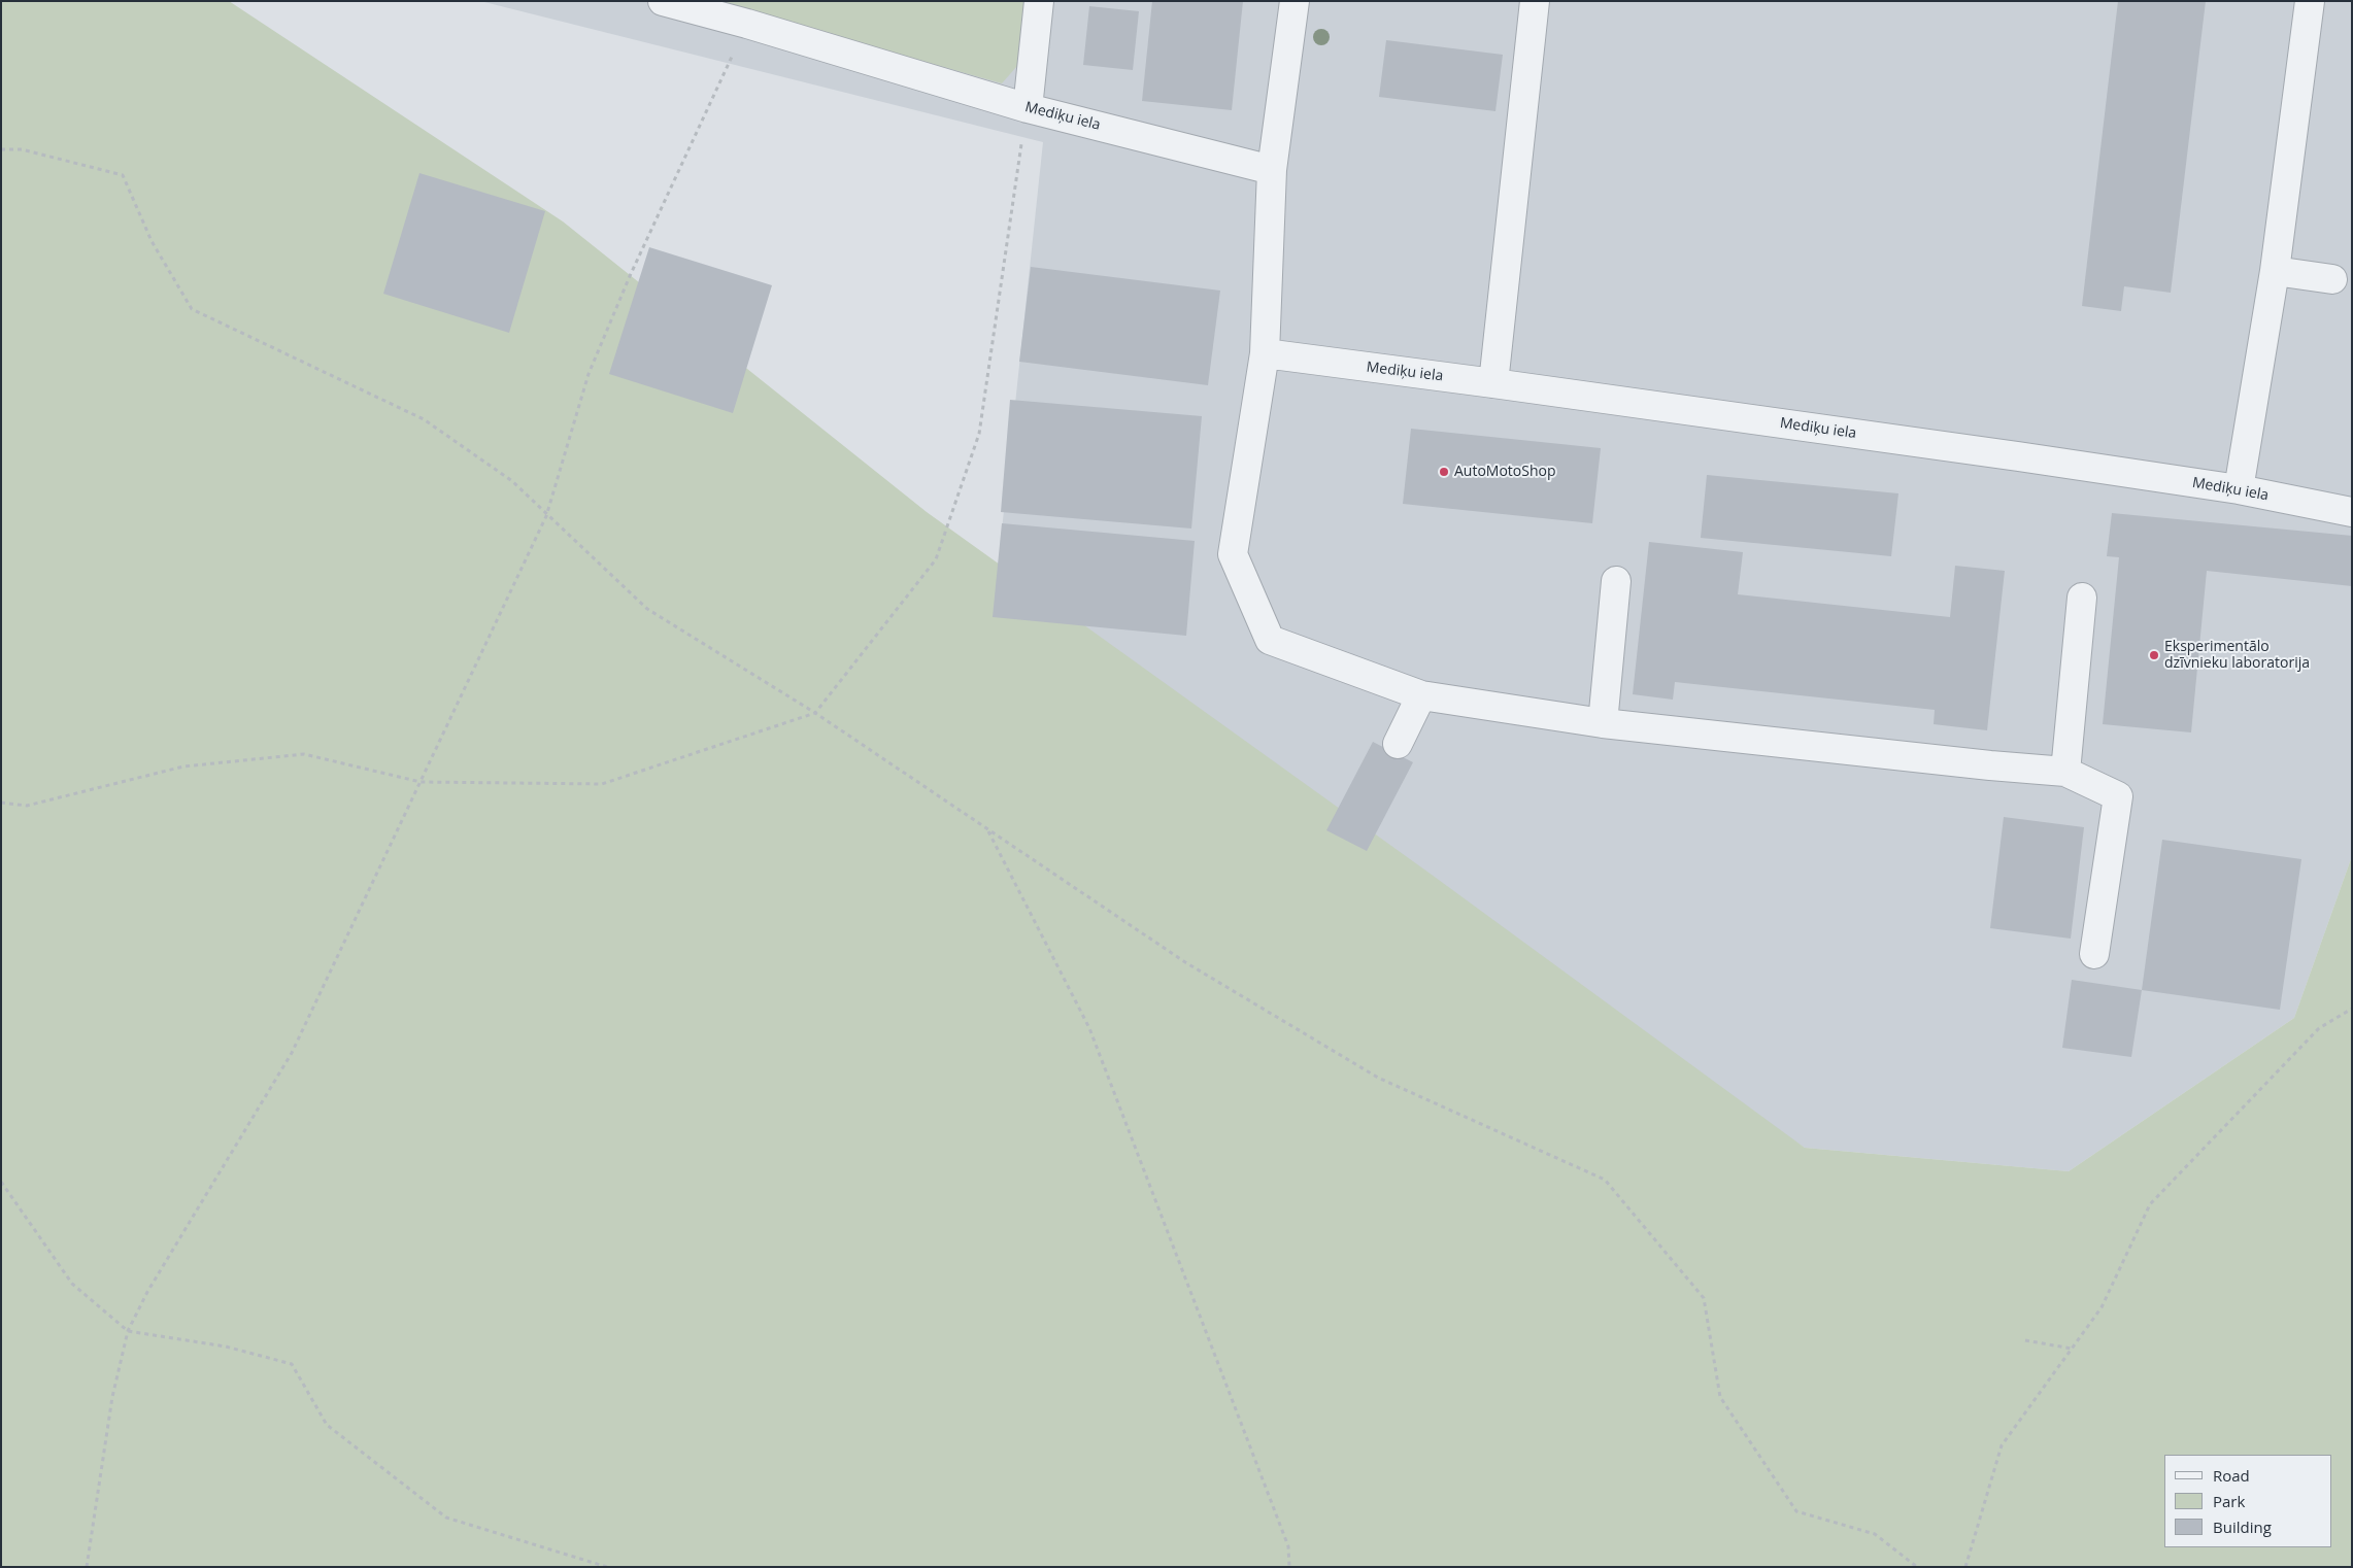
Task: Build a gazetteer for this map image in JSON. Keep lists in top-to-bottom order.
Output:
{
  "streets": {
    "street": ["Mediķu iela"]
  },
  "places": ["AutoMotoShop", "Eksperimentālo dzīvnieku laboratorija"],
  "legend": ["Road", "Park", "Building"]
}
